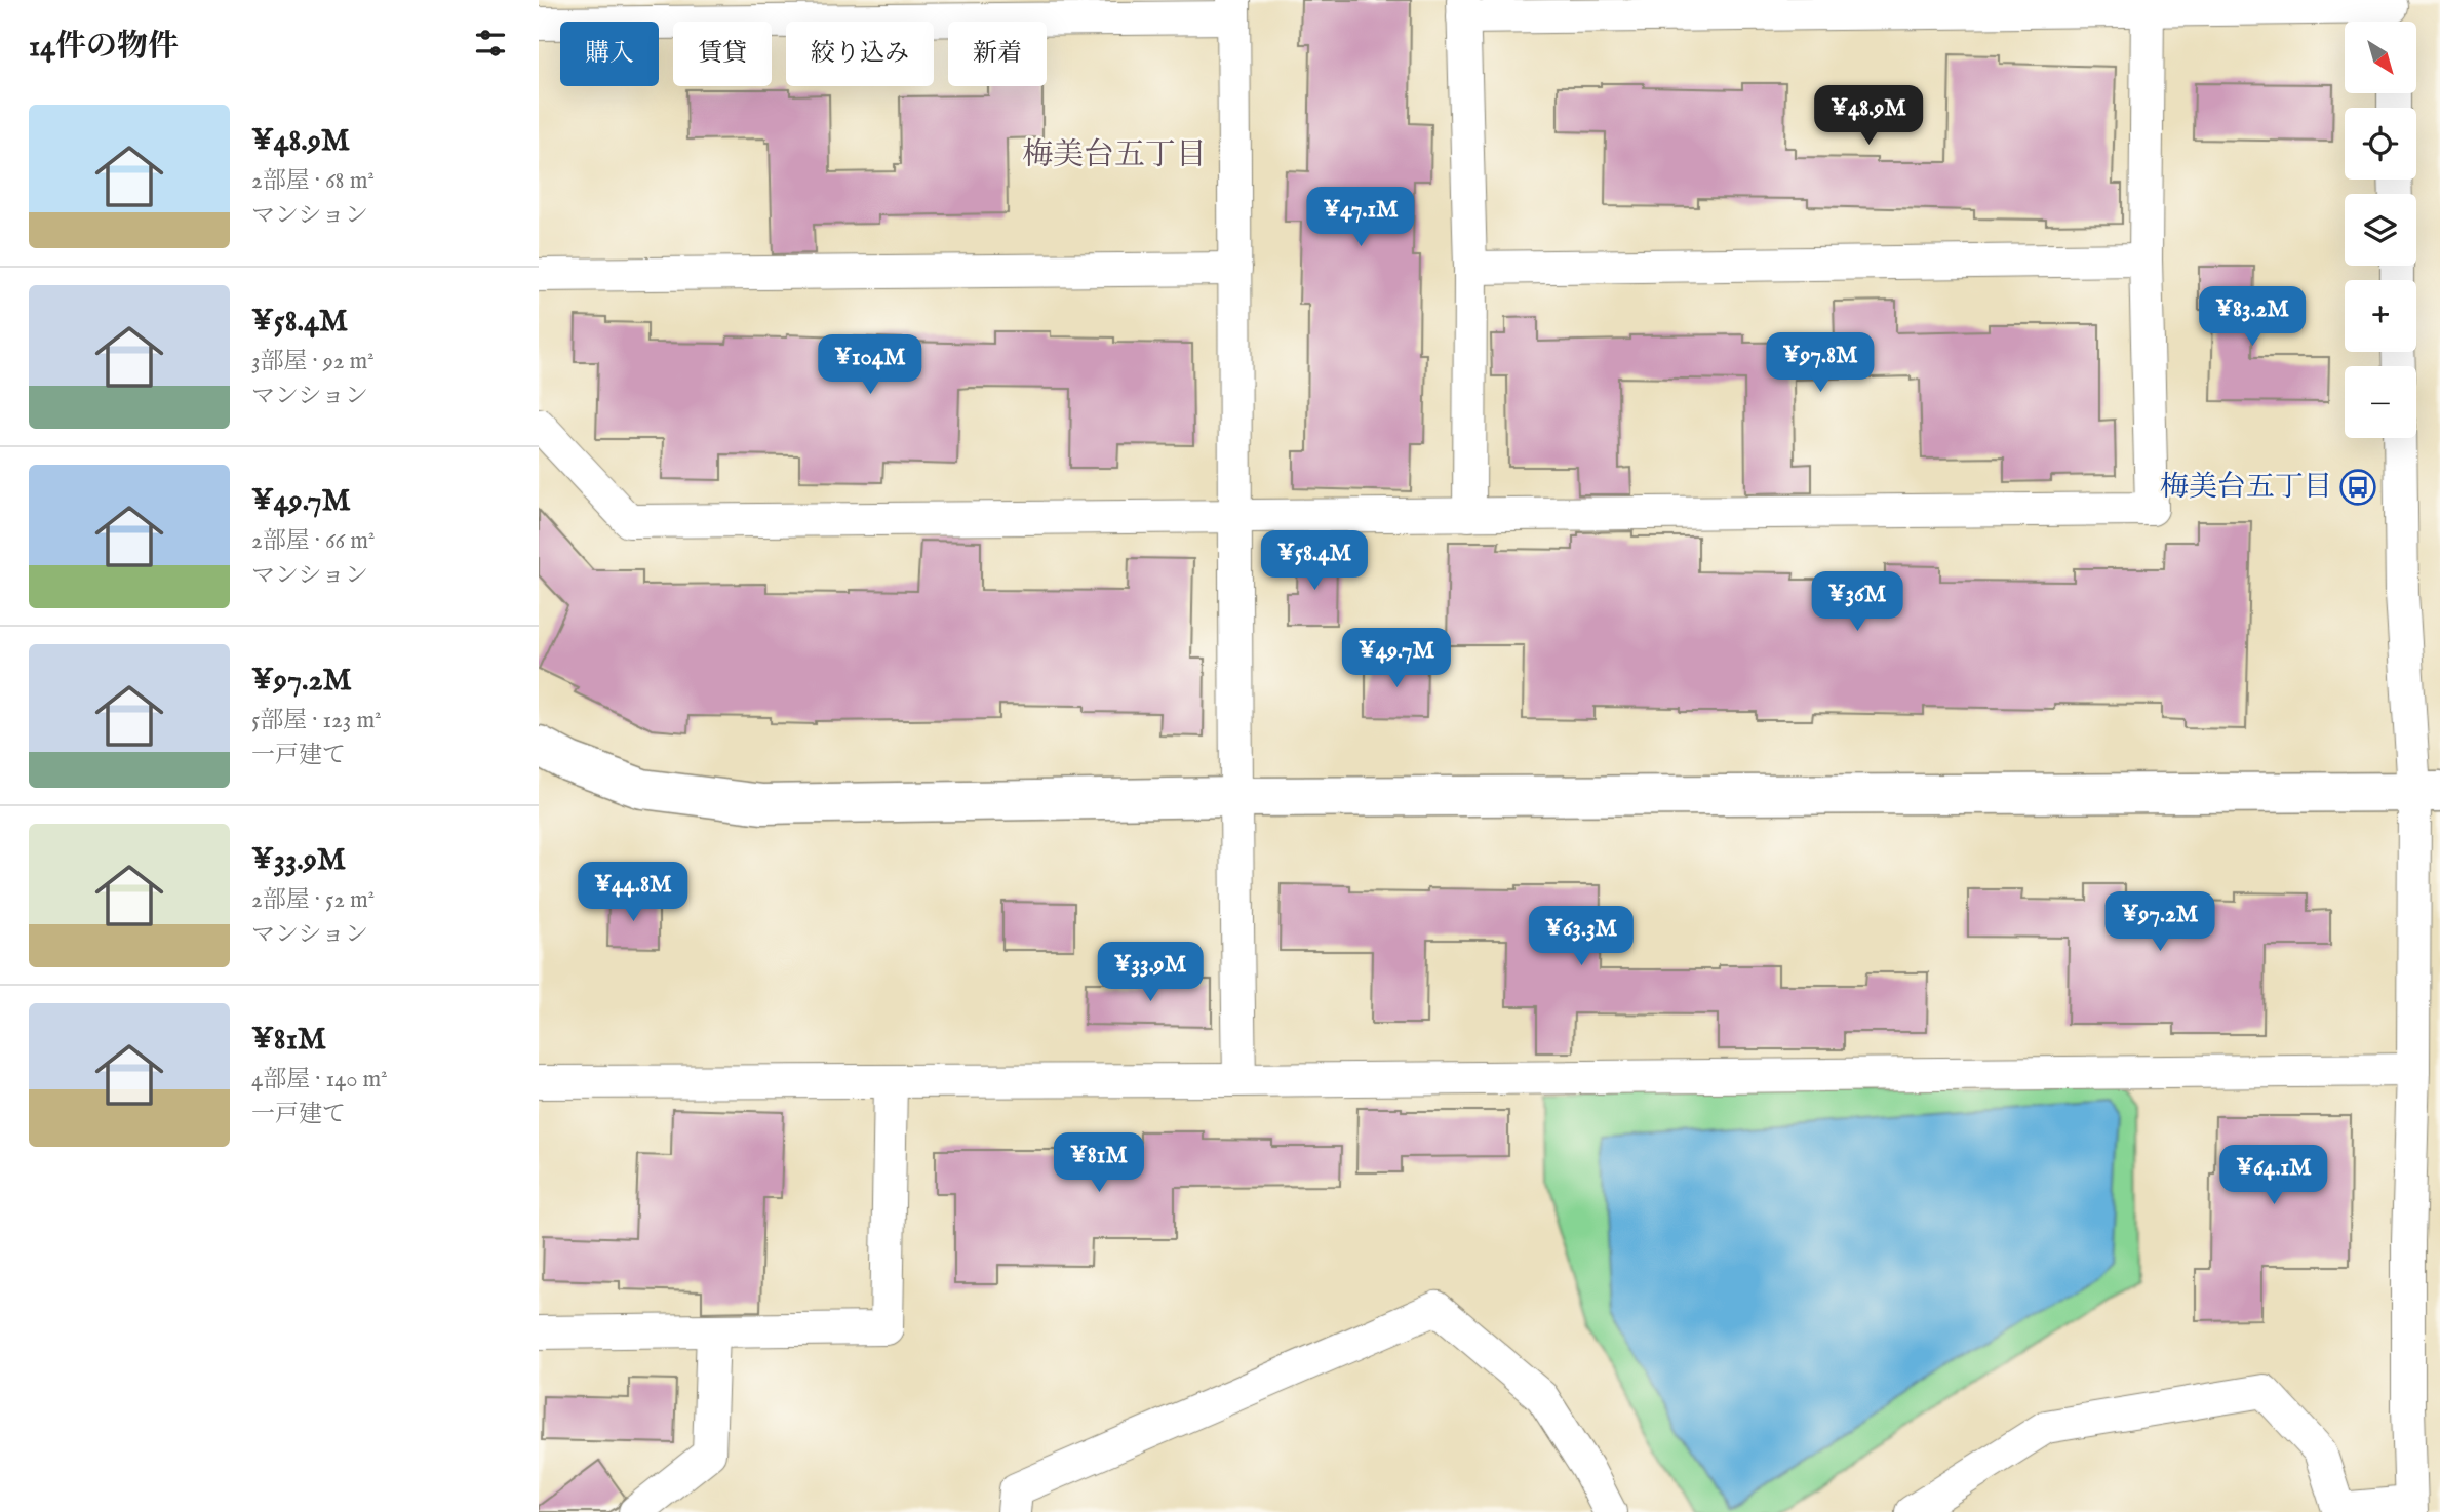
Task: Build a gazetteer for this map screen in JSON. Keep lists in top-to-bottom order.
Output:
{
  "districts": ["梅美台五丁目"],
  "places": {
    "bus stop": ["梅美台五丁目"]
  },
  "north": "bottom right",
  "page": {
    "heading": "14件の物件",
    "map_buttons": ["+", "−"],
    "chip": [
      "購入",
      "賃貸",
      "絞り込み",
      "新着"
    ],
    "price": [
      "¥48.9M",
      "¥47.1M",
      "¥83.2M",
      "¥97.8M",
      "¥104M",
      "¥58.4M",
      "¥36M",
      "¥49.7M",
      "¥44.8M",
      "¥97.2M",
      "¥63.3M",
      "¥33.9M",
      "¥81M",
      "¥64.1M"
    ],
    "list": [
      {
        "name": "¥48.9M",
        "note": "2部屋 · 68 m² · マンション"
      },
      {
        "name": "¥58.4M",
        "note": "3部屋 · 92 m² · マンション"
      },
      {
        "name": "¥49.7M",
        "note": "2部屋 · 66 m² · マンション"
      },
      {
        "name": "¥97.2M",
        "note": "5部屋 · 123 m² · 一戸建て"
      },
      {
        "name": "¥33.9M",
        "note": "2部屋 · 52 m² · マンション"
      },
      {
        "name": "¥81M",
        "note": "4部屋 · 140 m² · 一戸建て"
      }
    ]
  }
}
